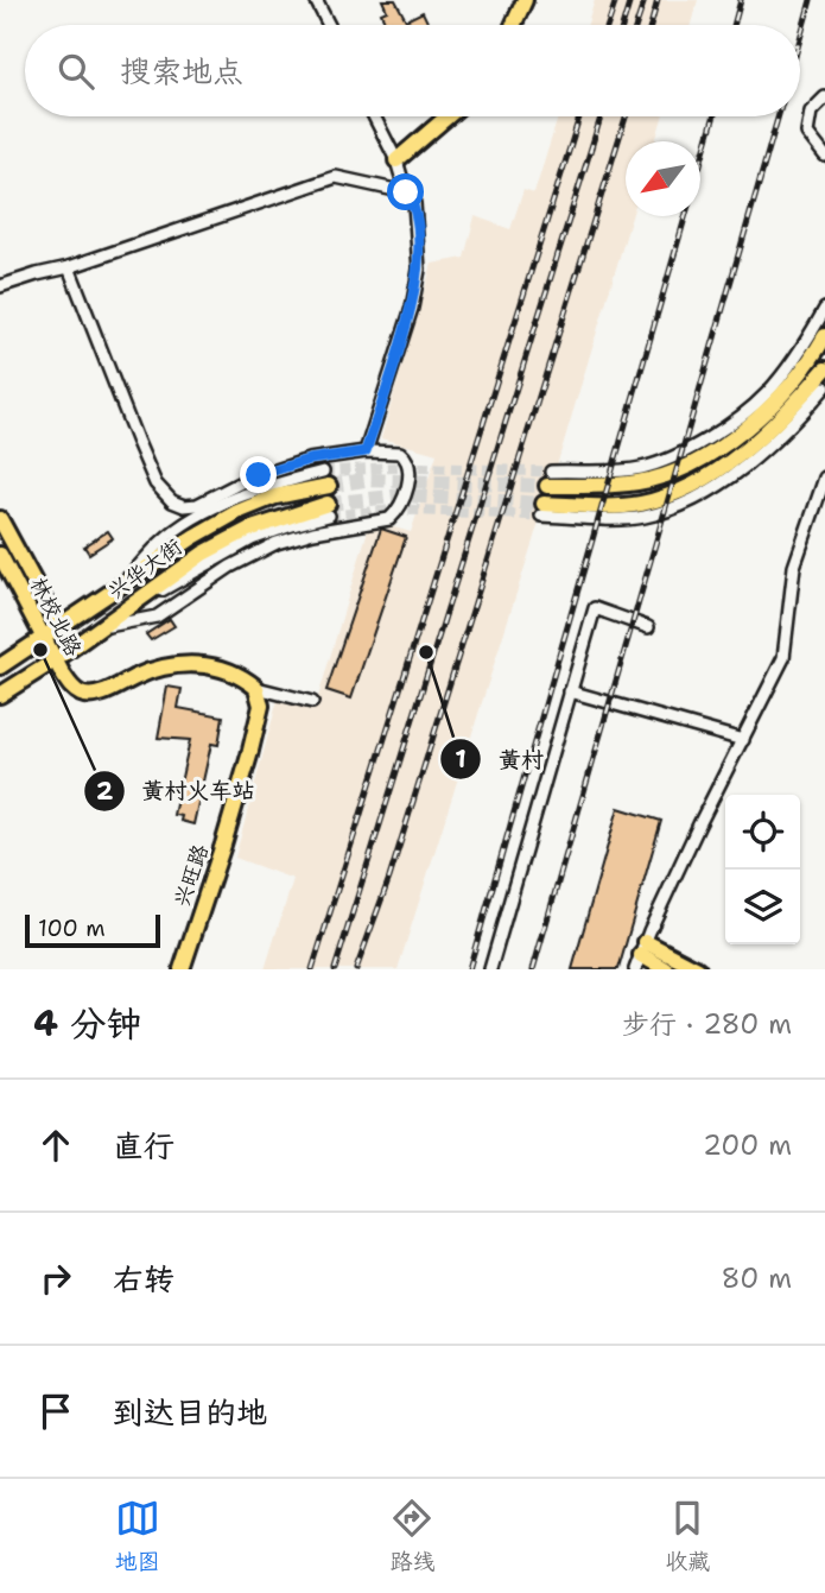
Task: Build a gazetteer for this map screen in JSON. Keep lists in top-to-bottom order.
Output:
{
  "streets": {
    "main road": ["兴华大街", "林校北路", "兴旺路"]
  },
  "crossings": [
    ["兴华大街", "林校北路"],
    ["林校北路", "兴旺路"]
  ],
  "places": ["黄村火车站", "黄村"],
  "scale_bar": "100 m",
  "north": "bottom left",
  "page": {
    "search": "搜索地点",
    "scale": "100 m",
    "heading": ["4 分钟", "步行 · 280 m"],
    "list": [
      ["直行", "200 m"],
      ["右转", "80 m"],
      "到达目的地"
    ],
    "nav": ["地图", "路线", "收藏"]
  }
}
